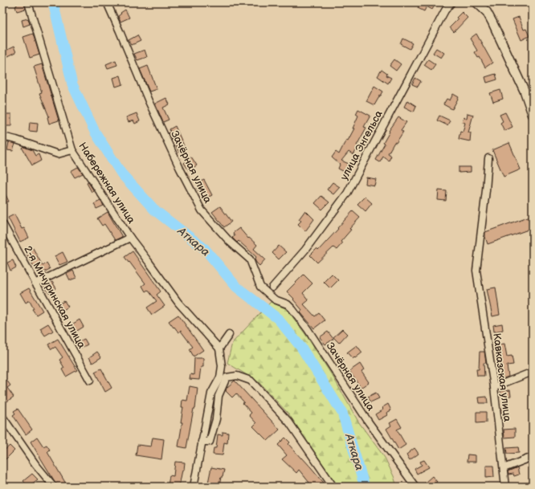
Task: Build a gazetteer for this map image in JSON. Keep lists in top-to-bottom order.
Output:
{
  "streets": {
    "street": [
      "улица Энгельса",
      "Зачёрная улица",
      "Набережная улица",
      "2-я Мичуринская улица",
      "Кавказская улица"
    ]
  },
  "water": ["Аткара"]
}
